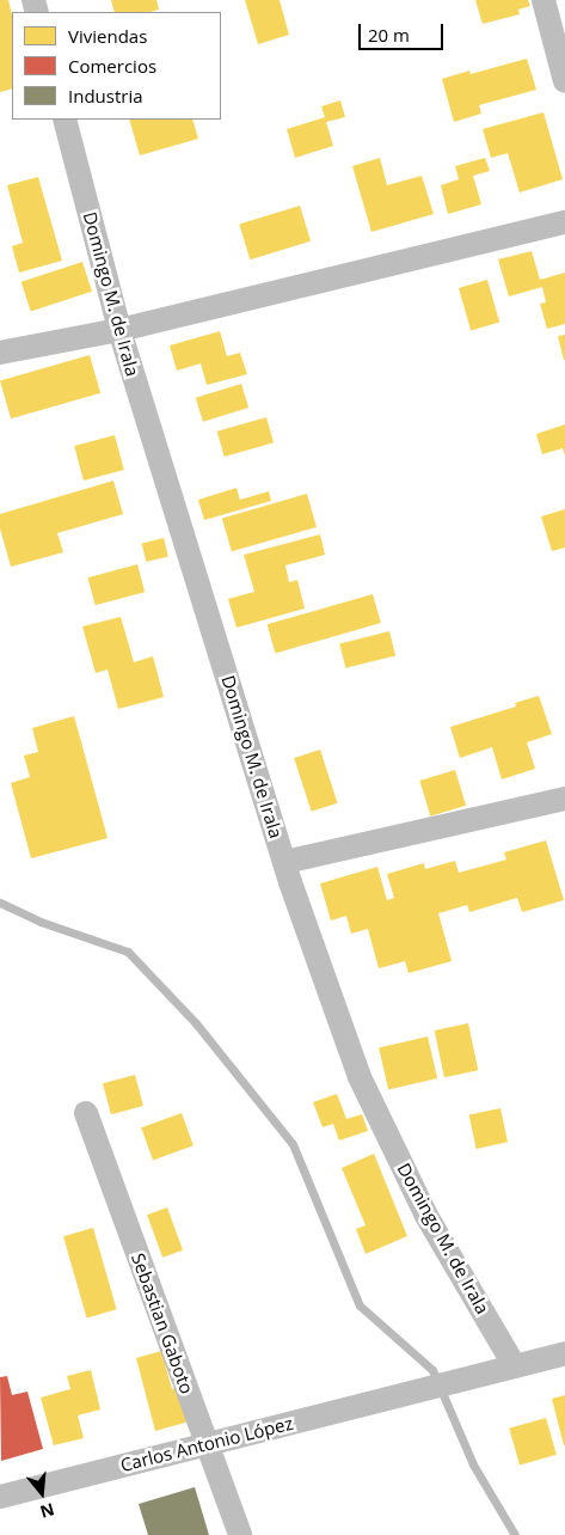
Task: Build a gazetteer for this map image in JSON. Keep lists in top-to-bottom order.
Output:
{
  "streets": {
    "street": ["Domingo M. de Irala", "Sebastian Gaboto", "Carlos Antonio López"]
  },
  "crossings": [
    ["Domingo M. de Irala", "Carlos Antonio López"],
    ["Sebastian Gaboto", "Carlos Antonio López"]
  ],
  "legend": ["Viviendas", "Comercios", "Industria"],
  "scale_bar": "20 m",
  "north": "bottom"
}
